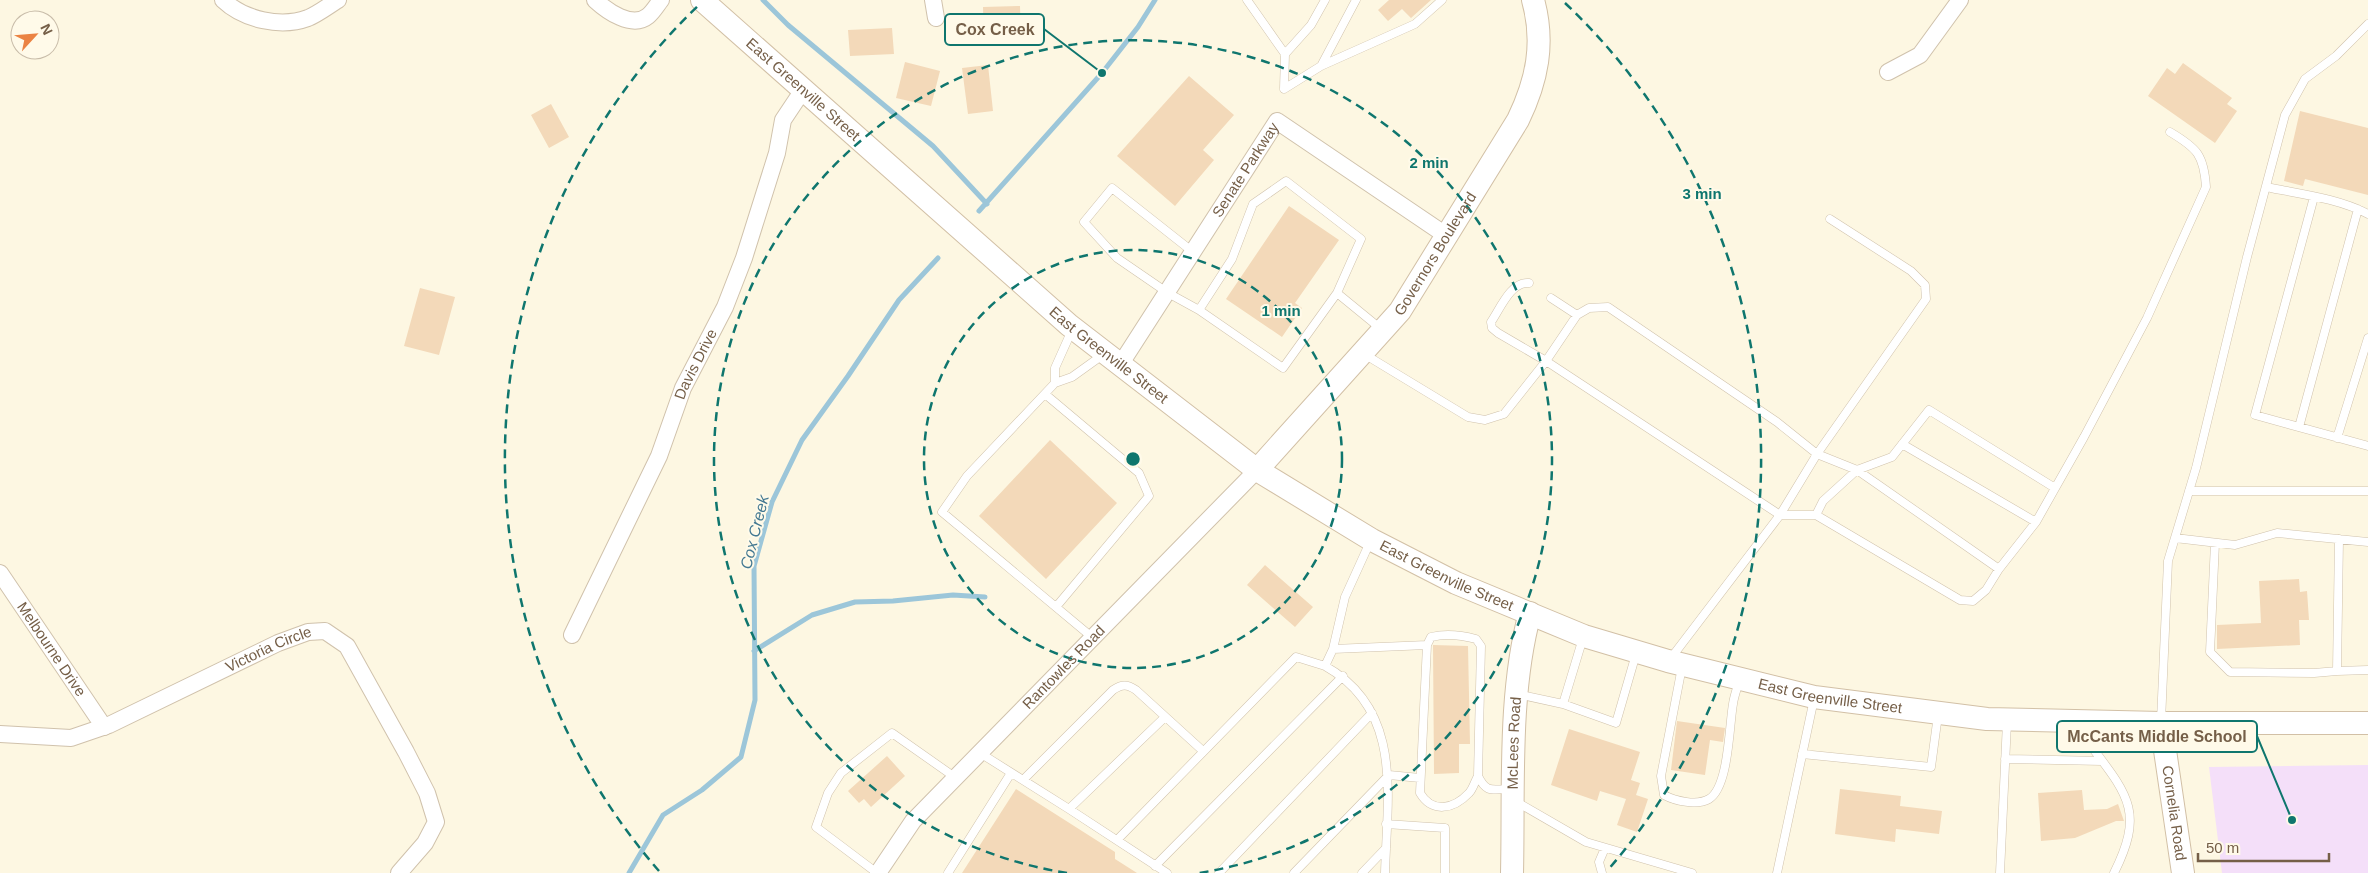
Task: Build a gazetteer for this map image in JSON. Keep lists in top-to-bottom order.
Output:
{
  "streets": {
    "main road": [
      "East Greenville Street",
      "Governors Boulevard",
      "McLees Road",
      "Cornelia Road"
    ],
    "street": [
      "Senate Parkway",
      "Davis Drive",
      "Melbourne Drive",
      "Victoria Circle",
      "Rantowles Road"
    ]
  },
  "crossings": [
    ["East Greenville Street", "Senate Parkway"],
    ["East Greenville Street", "Governors Boulevard"],
    ["East Greenville Street", "Davis Drive"],
    ["East Greenville Street", "Rantowles Road"],
    ["East Greenville Street", "McLees Road"],
    ["East Greenville Street", "Cornelia Road"],
    ["Senate Parkway", "Governors Boulevard"],
    ["Governors Boulevard", "Rantowles Road"],
    ["Melbourne Drive", "Victoria Circle"]
  ],
  "water": ["Cox Creek"],
  "places": ["Cox Creek", "McCants Middle School"],
  "scale_bar": "50 m",
  "north": "top right",
  "rings": ["2 min", "3 min", "1 min"]
}
